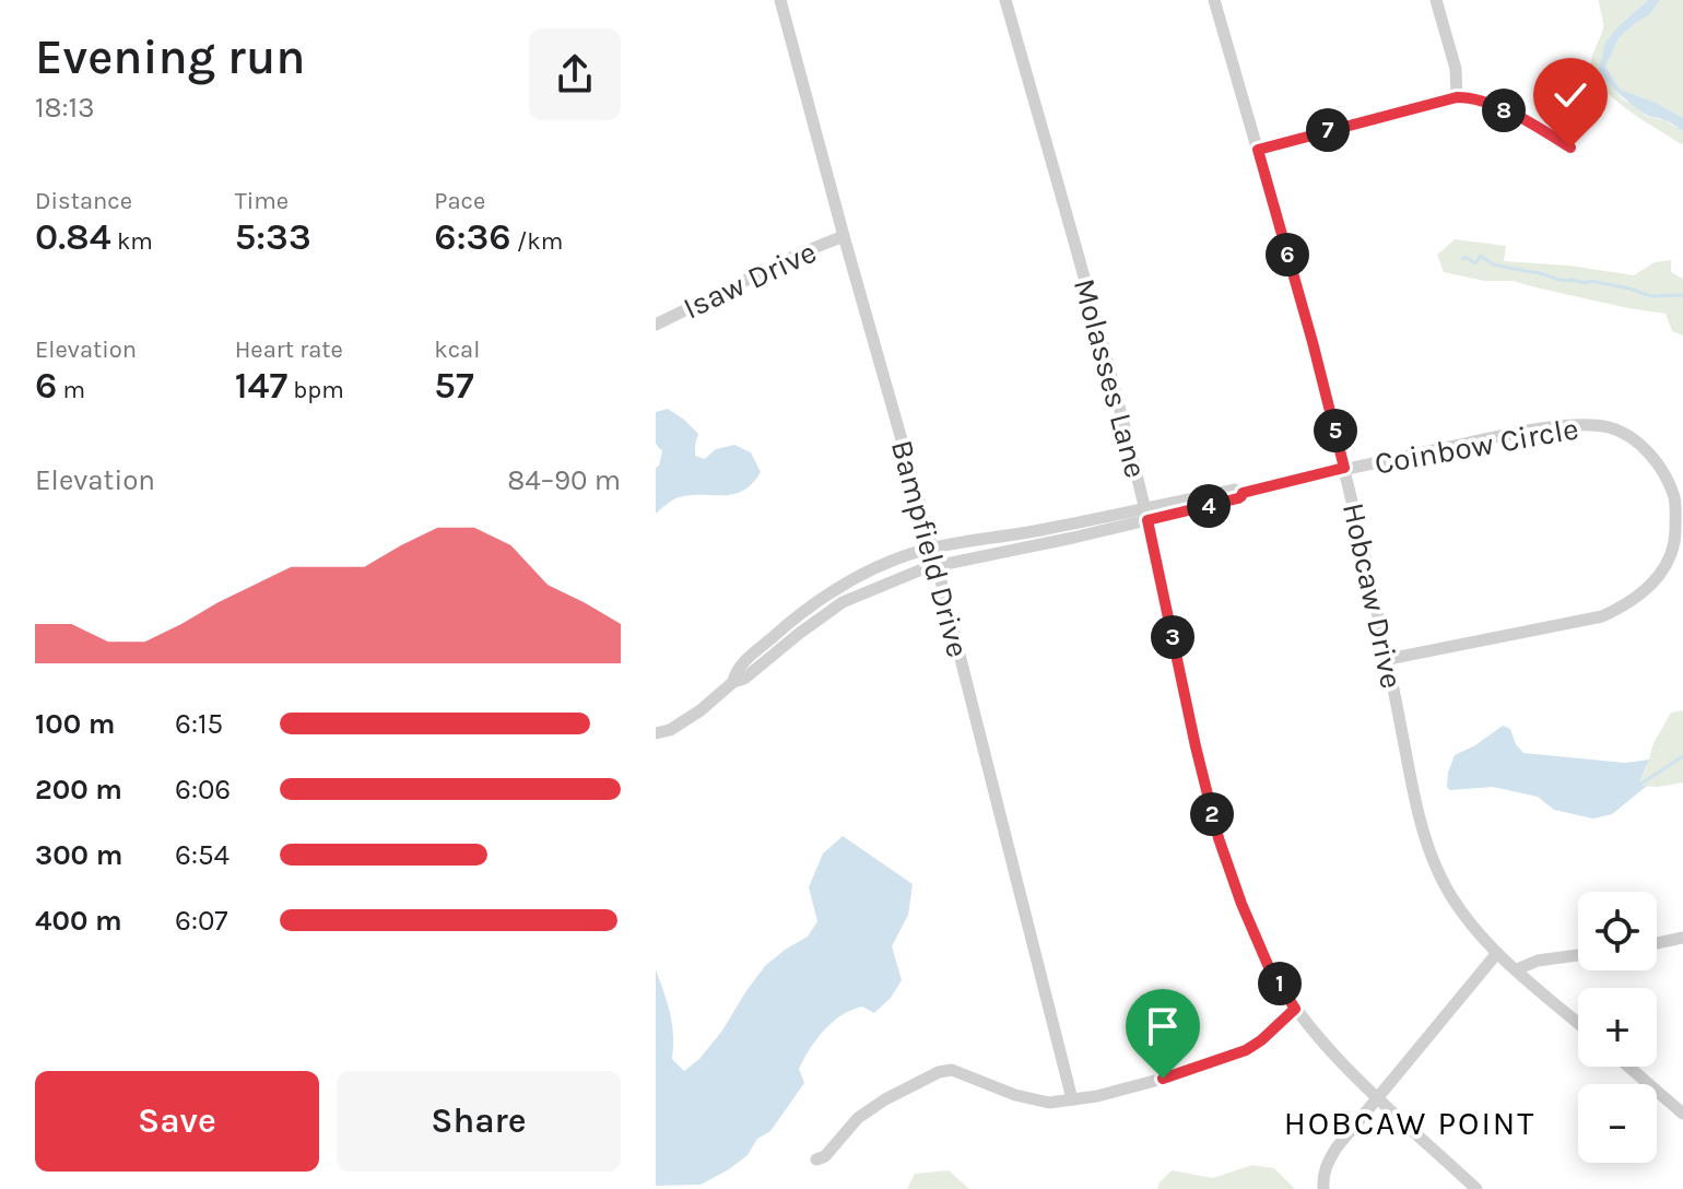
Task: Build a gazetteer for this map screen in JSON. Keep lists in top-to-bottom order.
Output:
{
  "streets": {
    "street": [
      "Isaw Drive",
      "Molasses Lane",
      "Coinbow Circle",
      "Bampfield Drive",
      "Hobcaw Drive"
    ]
  },
  "crossings": [
    ["Isaw Drive", "Bampfield Drive"],
    ["Molasses Lane", "Coinbow Circle"],
    ["Coinbow Circle", "Hobcaw Drive"]
  ],
  "districts": ["HOBCAW POINT"],
  "page": {
    "heading": ["Evening run", "18:13"],
    "pins": [
      "8",
      "7",
      "6",
      "5",
      "4",
      "3",
      "2",
      "1"
    ],
    "stats": [
      ["Distance", "0.84 km"],
      ["Time", "5:33"],
      ["Pace", "6:36 /km"],
      ["Elevation", "6 m"],
      ["Heart rate", "147 bpm"],
      ["kcal", "57"]
    ],
    "chart": ["Elevation", "84–90 m"],
    "list": [
      {
        "name": "100 m",
        "note": "6:15"
      },
      {
        "name": "200 m",
        "note": "6:06"
      },
      {
        "name": "300 m",
        "note": "6:54"
      },
      {
        "name": "400 m",
        "note": "6:07"
      }
    ],
    "map_buttons": ["+", "−"],
    "buttons": ["Save", "Share"]
  }
}
